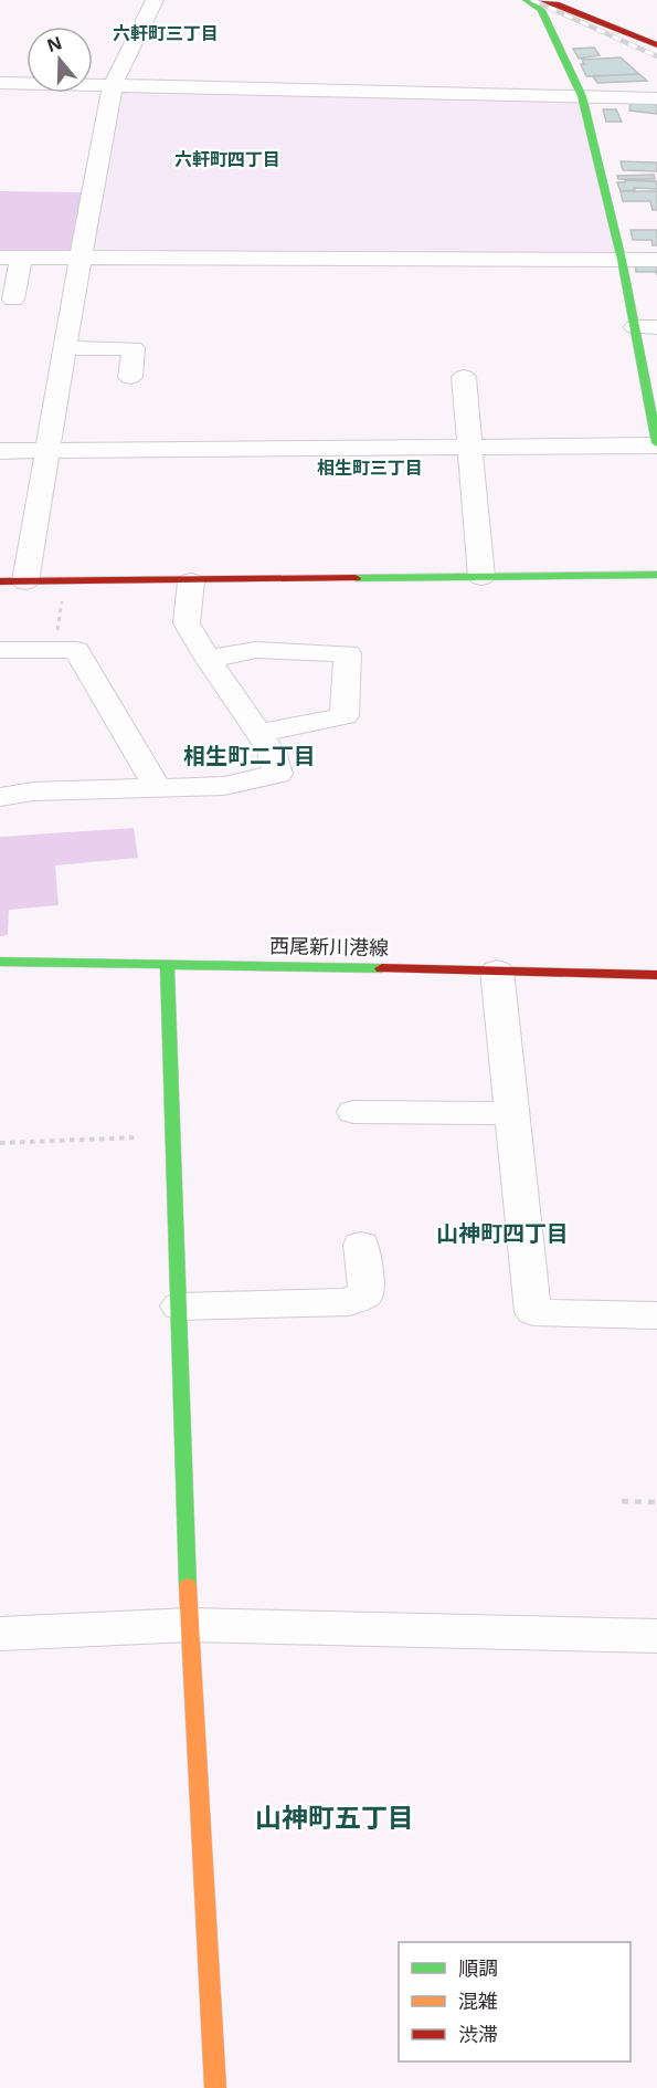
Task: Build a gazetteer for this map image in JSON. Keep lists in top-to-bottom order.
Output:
{
  "streets": {
    "street": ["西尾新川港線"]
  },
  "districts": [
    "六軒町三丁目",
    "六軒町四丁目",
    "相生町三丁目",
    "相生町二丁目",
    "山神町四丁目",
    "山神町五丁目"
  ],
  "legend": ["順調", "混雑", "渋滞"],
  "north": "top"
}
